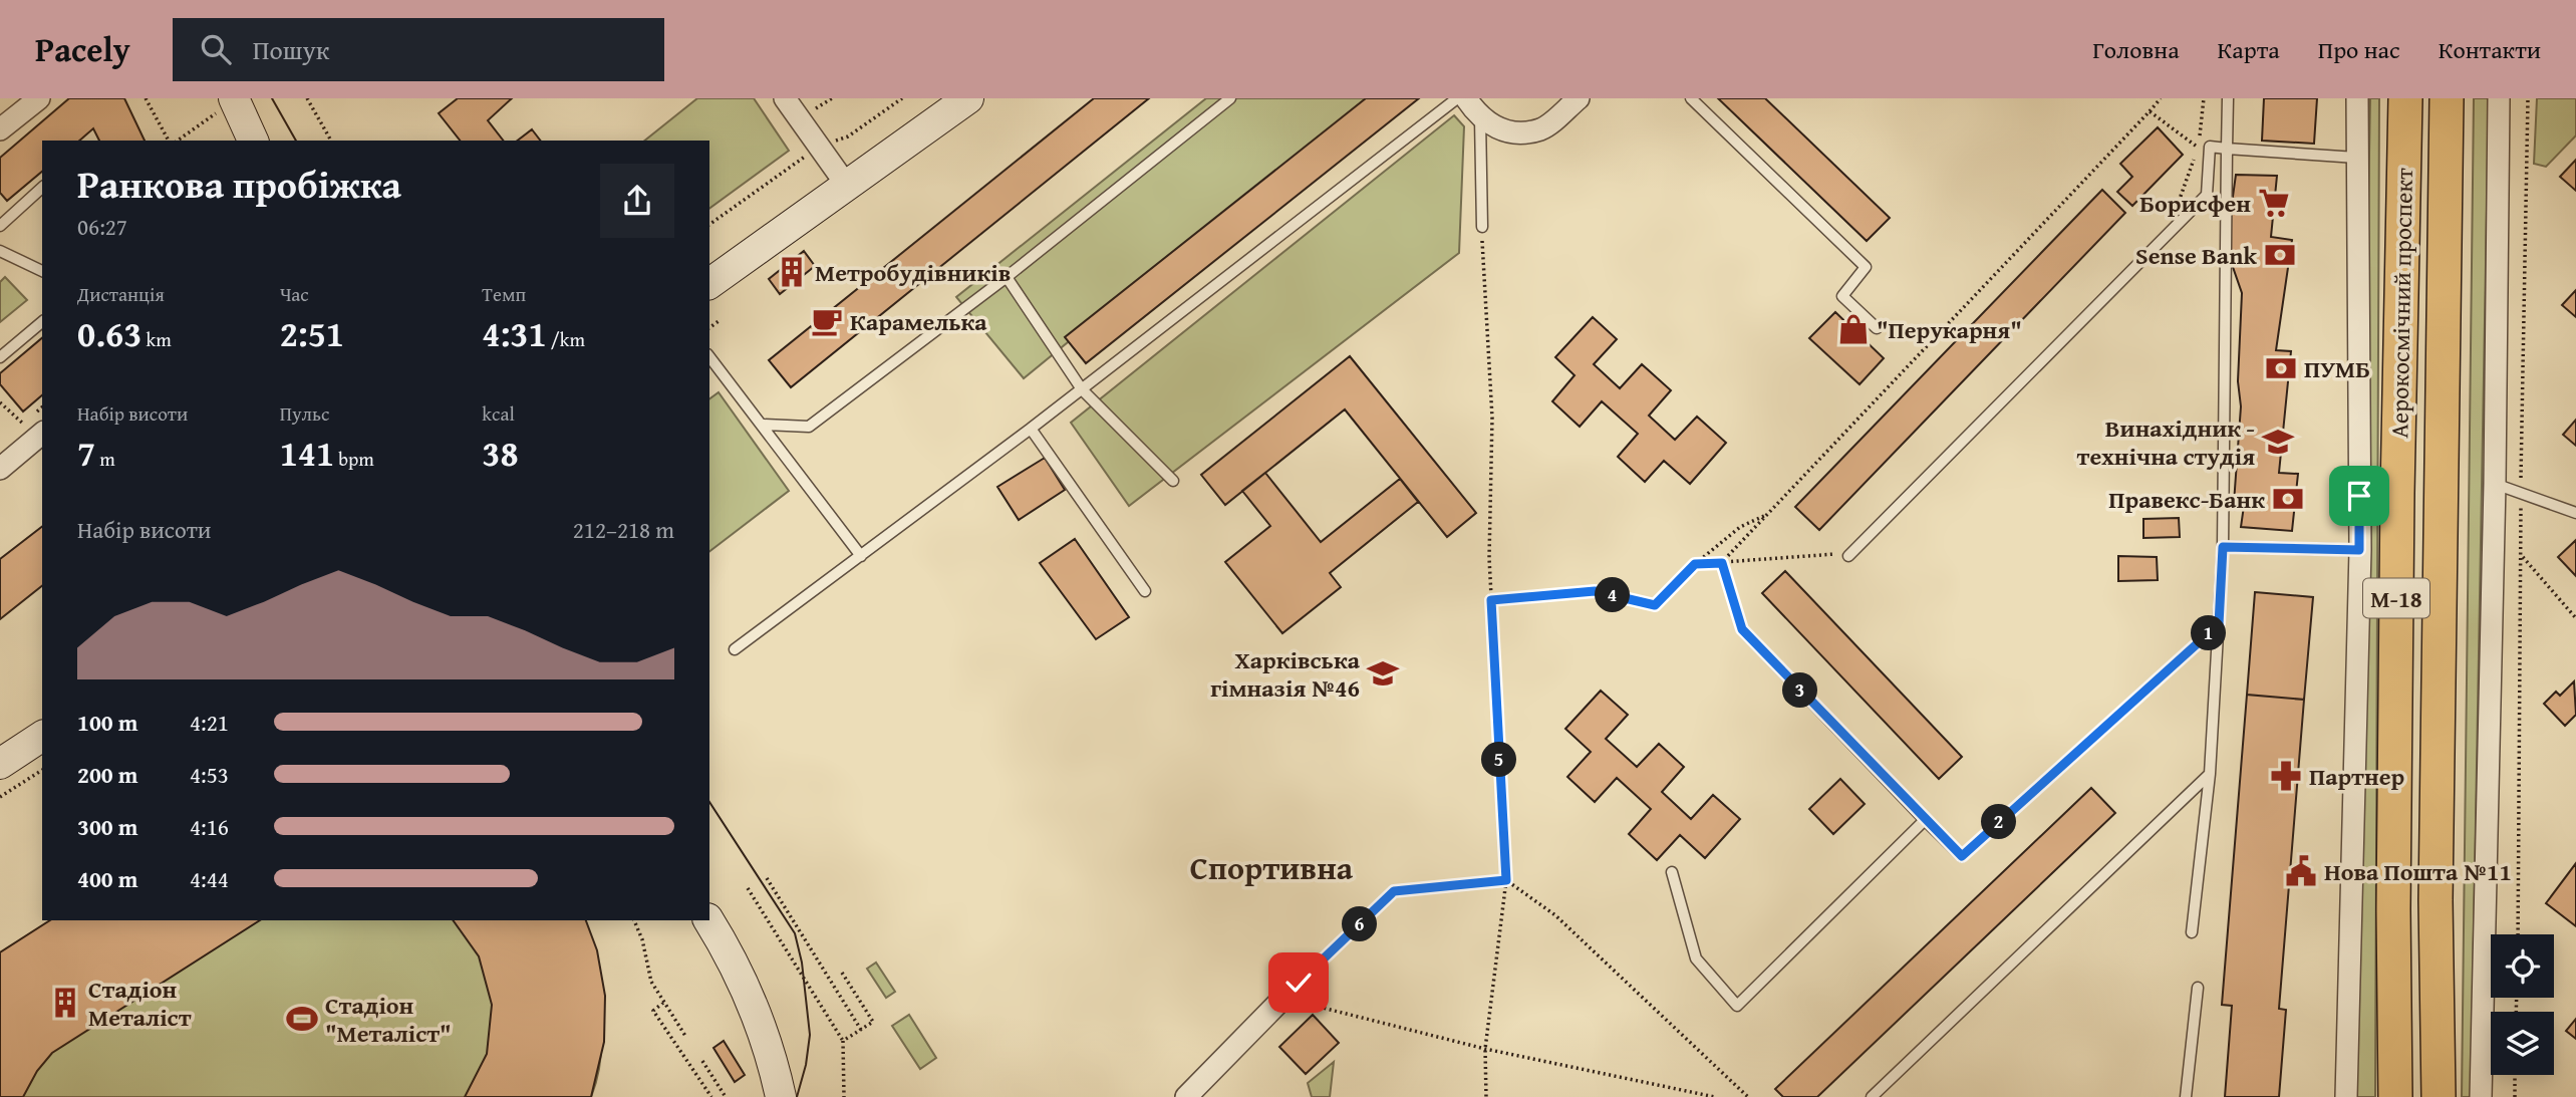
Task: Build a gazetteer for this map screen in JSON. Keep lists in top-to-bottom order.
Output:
{
  "streets": {
    "main road": ["Аерокосмічний проспект", "М-18"]
  },
  "districts": ["Спортивна"],
  "places": {
    "supermarket": ["Борисфен"],
    "bank": ["Sense Bank", "ПУМБ", "Правекс-Банк"],
    "building": ["Метробудівників", "Стадіон Металіст"],
    "cafe": ["Карамелька"],
    "shop": ["\"Перукарня\""],
    "school or university": ["Винахідник - технічна студія", "Харківська гімназія №46"],
    "pharmacy": ["Партнер"],
    "public building": ["Нова Пошта №11"],
    "sports": ["Стадіон \"Металіст\""]
  },
  "page": {
    "header": "Pacely",
    "search": "Пошук",
    "nav": [
      "Головна",
      "Карта",
      "Про нас",
      "Контакти"
    ],
    "heading": ["Ранкова пробіжка", "06:27"],
    "stats": [
      ["Дистанція", "0.63 km"],
      ["Час", "2:51"],
      ["Темп", "4:31 /km"],
      ["Набір висоти", "7 m"],
      ["Пульс", "141 bpm"],
      ["kcal", "38"]
    ],
    "chart": ["Набір висоти", "212–218 m"],
    "pins": [
      "4",
      "1",
      "3",
      "5",
      "2",
      "6"
    ],
    "list": [
      {
        "name": "100 m",
        "note": "4:21"
      },
      {
        "name": "200 m",
        "note": "4:53"
      },
      {
        "name": "300 m",
        "note": "4:16"
      },
      {
        "name": "400 m",
        "note": "4:44"
      }
    ]
  }
}
